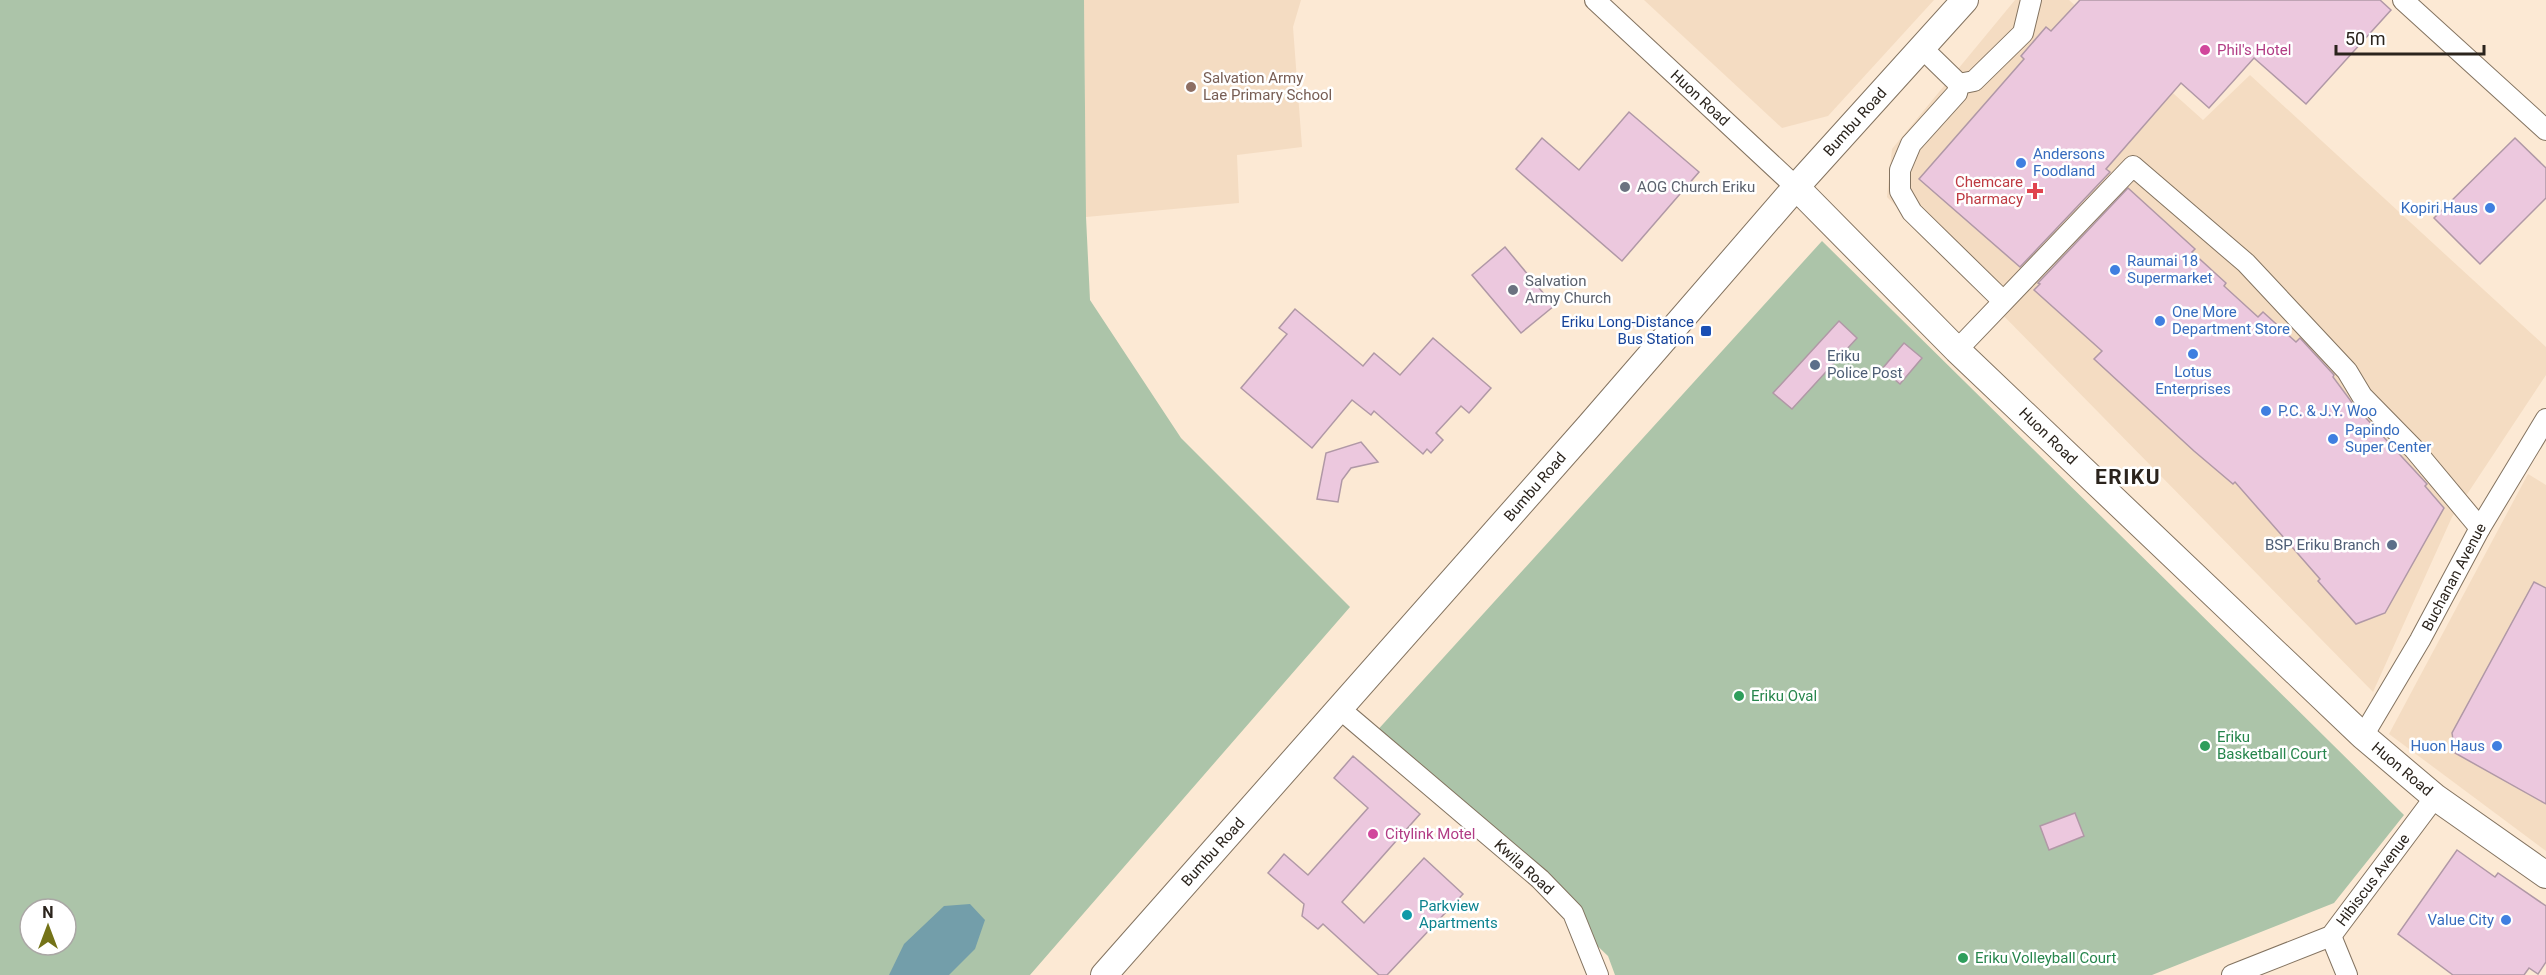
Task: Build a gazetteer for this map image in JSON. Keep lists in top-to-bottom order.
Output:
{
  "streets": {
    "main road": ["Huon Road", "Bumbu Road"],
    "street": ["Buchanan Avenue", "Kwila Road", "Hibiscus Avenue"]
  },
  "crossings": [
    ["Huon Road", "Bumbu Road"],
    ["Huon Road", "Buchanan Avenue"],
    ["Huon Road", "Hibiscus Avenue"],
    ["Bumbu Road", "Kwila Road"]
  ],
  "districts": ["ERIKU"],
  "places": {
    "other": [
      "Phil's Hotel",
      "Salvation Army Lae Primary School",
      "Andersons Foodland",
      "AOG Church Eriku",
      "Kopiri Haus",
      "Raumai 18 Supermarket",
      "Salvation Army Church",
      "One More Department Store",
      "Lotus Enterprises",
      "Eriku Police Post",
      "P.C. & J.Y. Woo",
      "Papindo Super Center",
      "BSP Eriku Branch",
      "Eriku Oval",
      "Eriku Basketball Court",
      "Huon Haus",
      "Citylink Motel",
      "Parkview Apartments",
      "Value City",
      "Eriku Volleyball Court"
    ],
    "health": ["Chemcare Pharmacy"],
    "transit": ["Eriku Long-Distance Bus Station"]
  },
  "scale_bar": "50 m",
  "north": "top"
}
